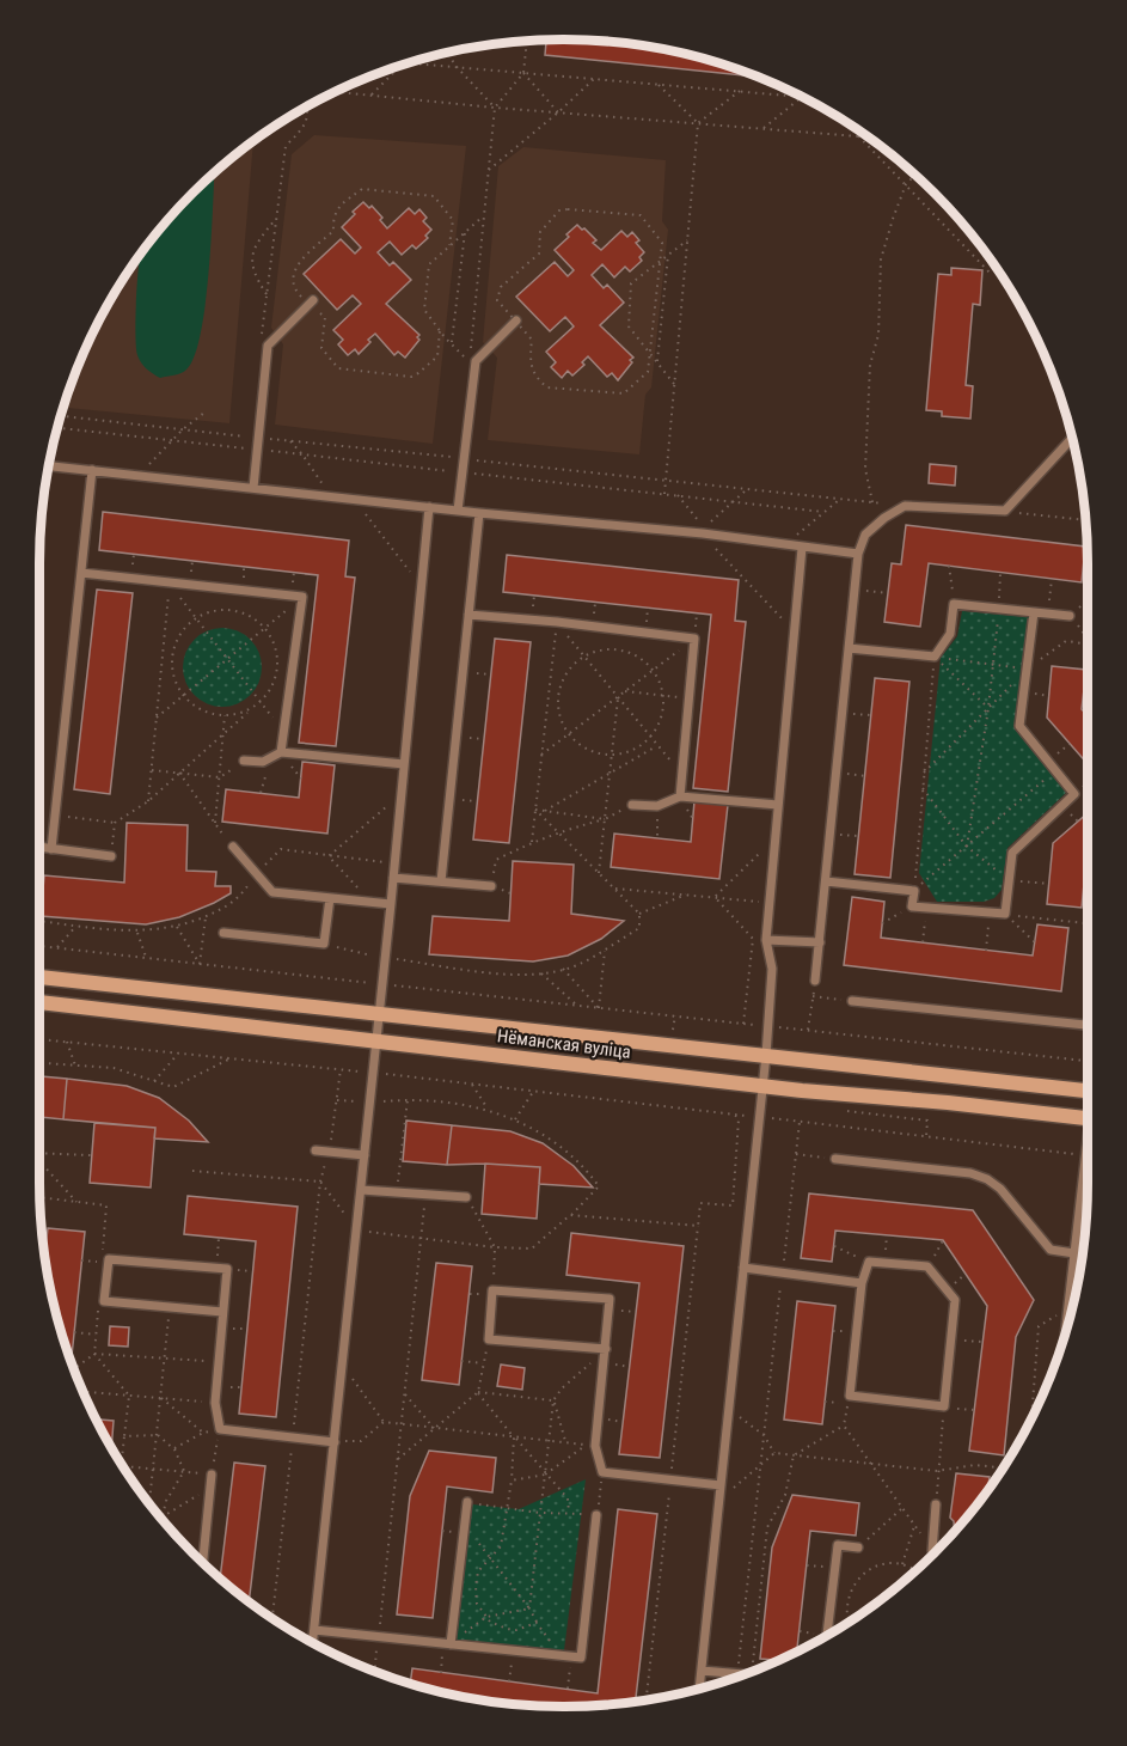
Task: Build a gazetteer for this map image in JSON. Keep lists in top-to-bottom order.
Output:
{
  "streets": {
    "main road": ["Нёманская вуліца"]
  }
}
